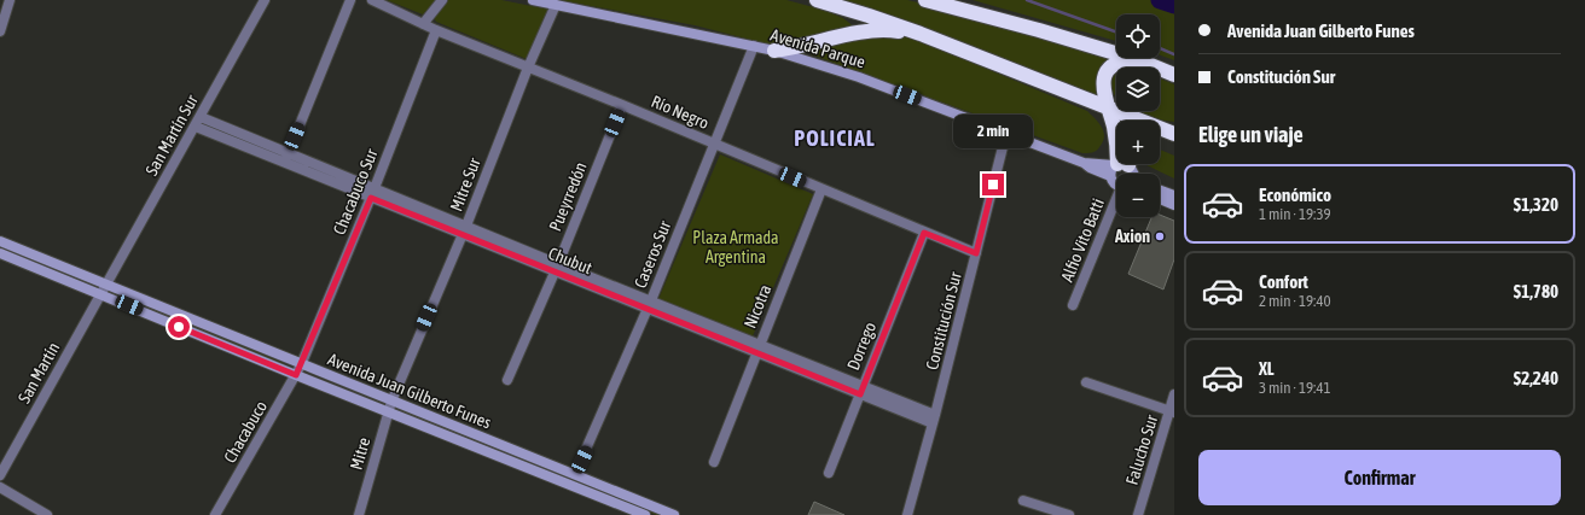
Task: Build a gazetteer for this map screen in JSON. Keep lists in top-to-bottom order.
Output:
{
  "streets": {
    "main road": ["Avenida Parque", "Avenida Juan Gilberto Funes"],
    "street": [
      "Río Negro",
      "San Martín Sur",
      "Mitre Sur",
      "Chacabuco Sur",
      "Pueyrredón",
      "Alfio Vito Batti",
      "Caseros Sur",
      "Chubut",
      "Nicotra",
      "Constitución Sur",
      "Dorrego",
      "San Martín",
      "Chacabuco",
      "Falucho Sur",
      "Mitre"
    ]
  },
  "crossings": [
    ["Avenida Parque", "Mitre Sur"],
    ["Avenida Parque", "Caseros Sur"],
    ["Avenida Parque", "Constitución Sur"],
    ["Río Negro", "Mitre Sur"],
    ["Río Negro", "Chacabuco Sur"],
    ["Río Negro", "Pueyrredón"],
    ["Río Negro", "Caseros Sur"],
    ["Río Negro", "Nicotra"],
    ["Río Negro", "Constitución Sur"],
    ["Río Negro", "Dorrego"],
    ["San Martín Sur", "Chubut"],
    ["San Martín Sur", "San Martín"],
    ["San Martín Sur", "Avenida Juan Gilberto Funes"],
    ["Mitre Sur", "Chubut"],
    ["Mitre Sur", "Avenida Juan Gilberto Funes"],
    ["Mitre Sur", "Mitre"],
    ["Chacabuco Sur", "Chubut"],
    ["Chacabuco Sur", "Avenida Juan Gilberto Funes"],
    ["Chacabuco Sur", "Chacabuco"],
    ["Pueyrredón", "Chubut"],
    ["Caseros Sur", "Chubut"],
    ["Caseros Sur", "Avenida Juan Gilberto Funes"],
    ["Chubut", "Nicotra"],
    ["Chubut", "Constitución Sur"],
    ["Chubut", "Dorrego"],
    ["San Martín", "Avenida Juan Gilberto Funes"],
    ["Avenida Juan Gilberto Funes", "Chacabuco"],
    ["Avenida Juan Gilberto Funes", "Mitre"]
  ],
  "districts": ["POLICIAL"],
  "parks": ["Plaza Armada Argentina"],
  "places": ["Axion"],
  "page": {
    "banner": ["Avenida Juan Gilberto Funes", "Constitución Sur"],
    "map_buttons": ["+", "−"],
    "heading": "Elige un viaje",
    "bubble": "2 min",
    "list": [
      {
        "name": "Económico",
        "note": "1 min · 19:39",
        "value": "$1,320"
      },
      {
        "name": "Confort",
        "note": "2 min · 19:40",
        "value": "$1,780"
      },
      {
        "name": "XL",
        "note": "3 min · 19:41",
        "value": "$2,240"
      }
    ],
    "buttons": "Confirmar"
  }
}
